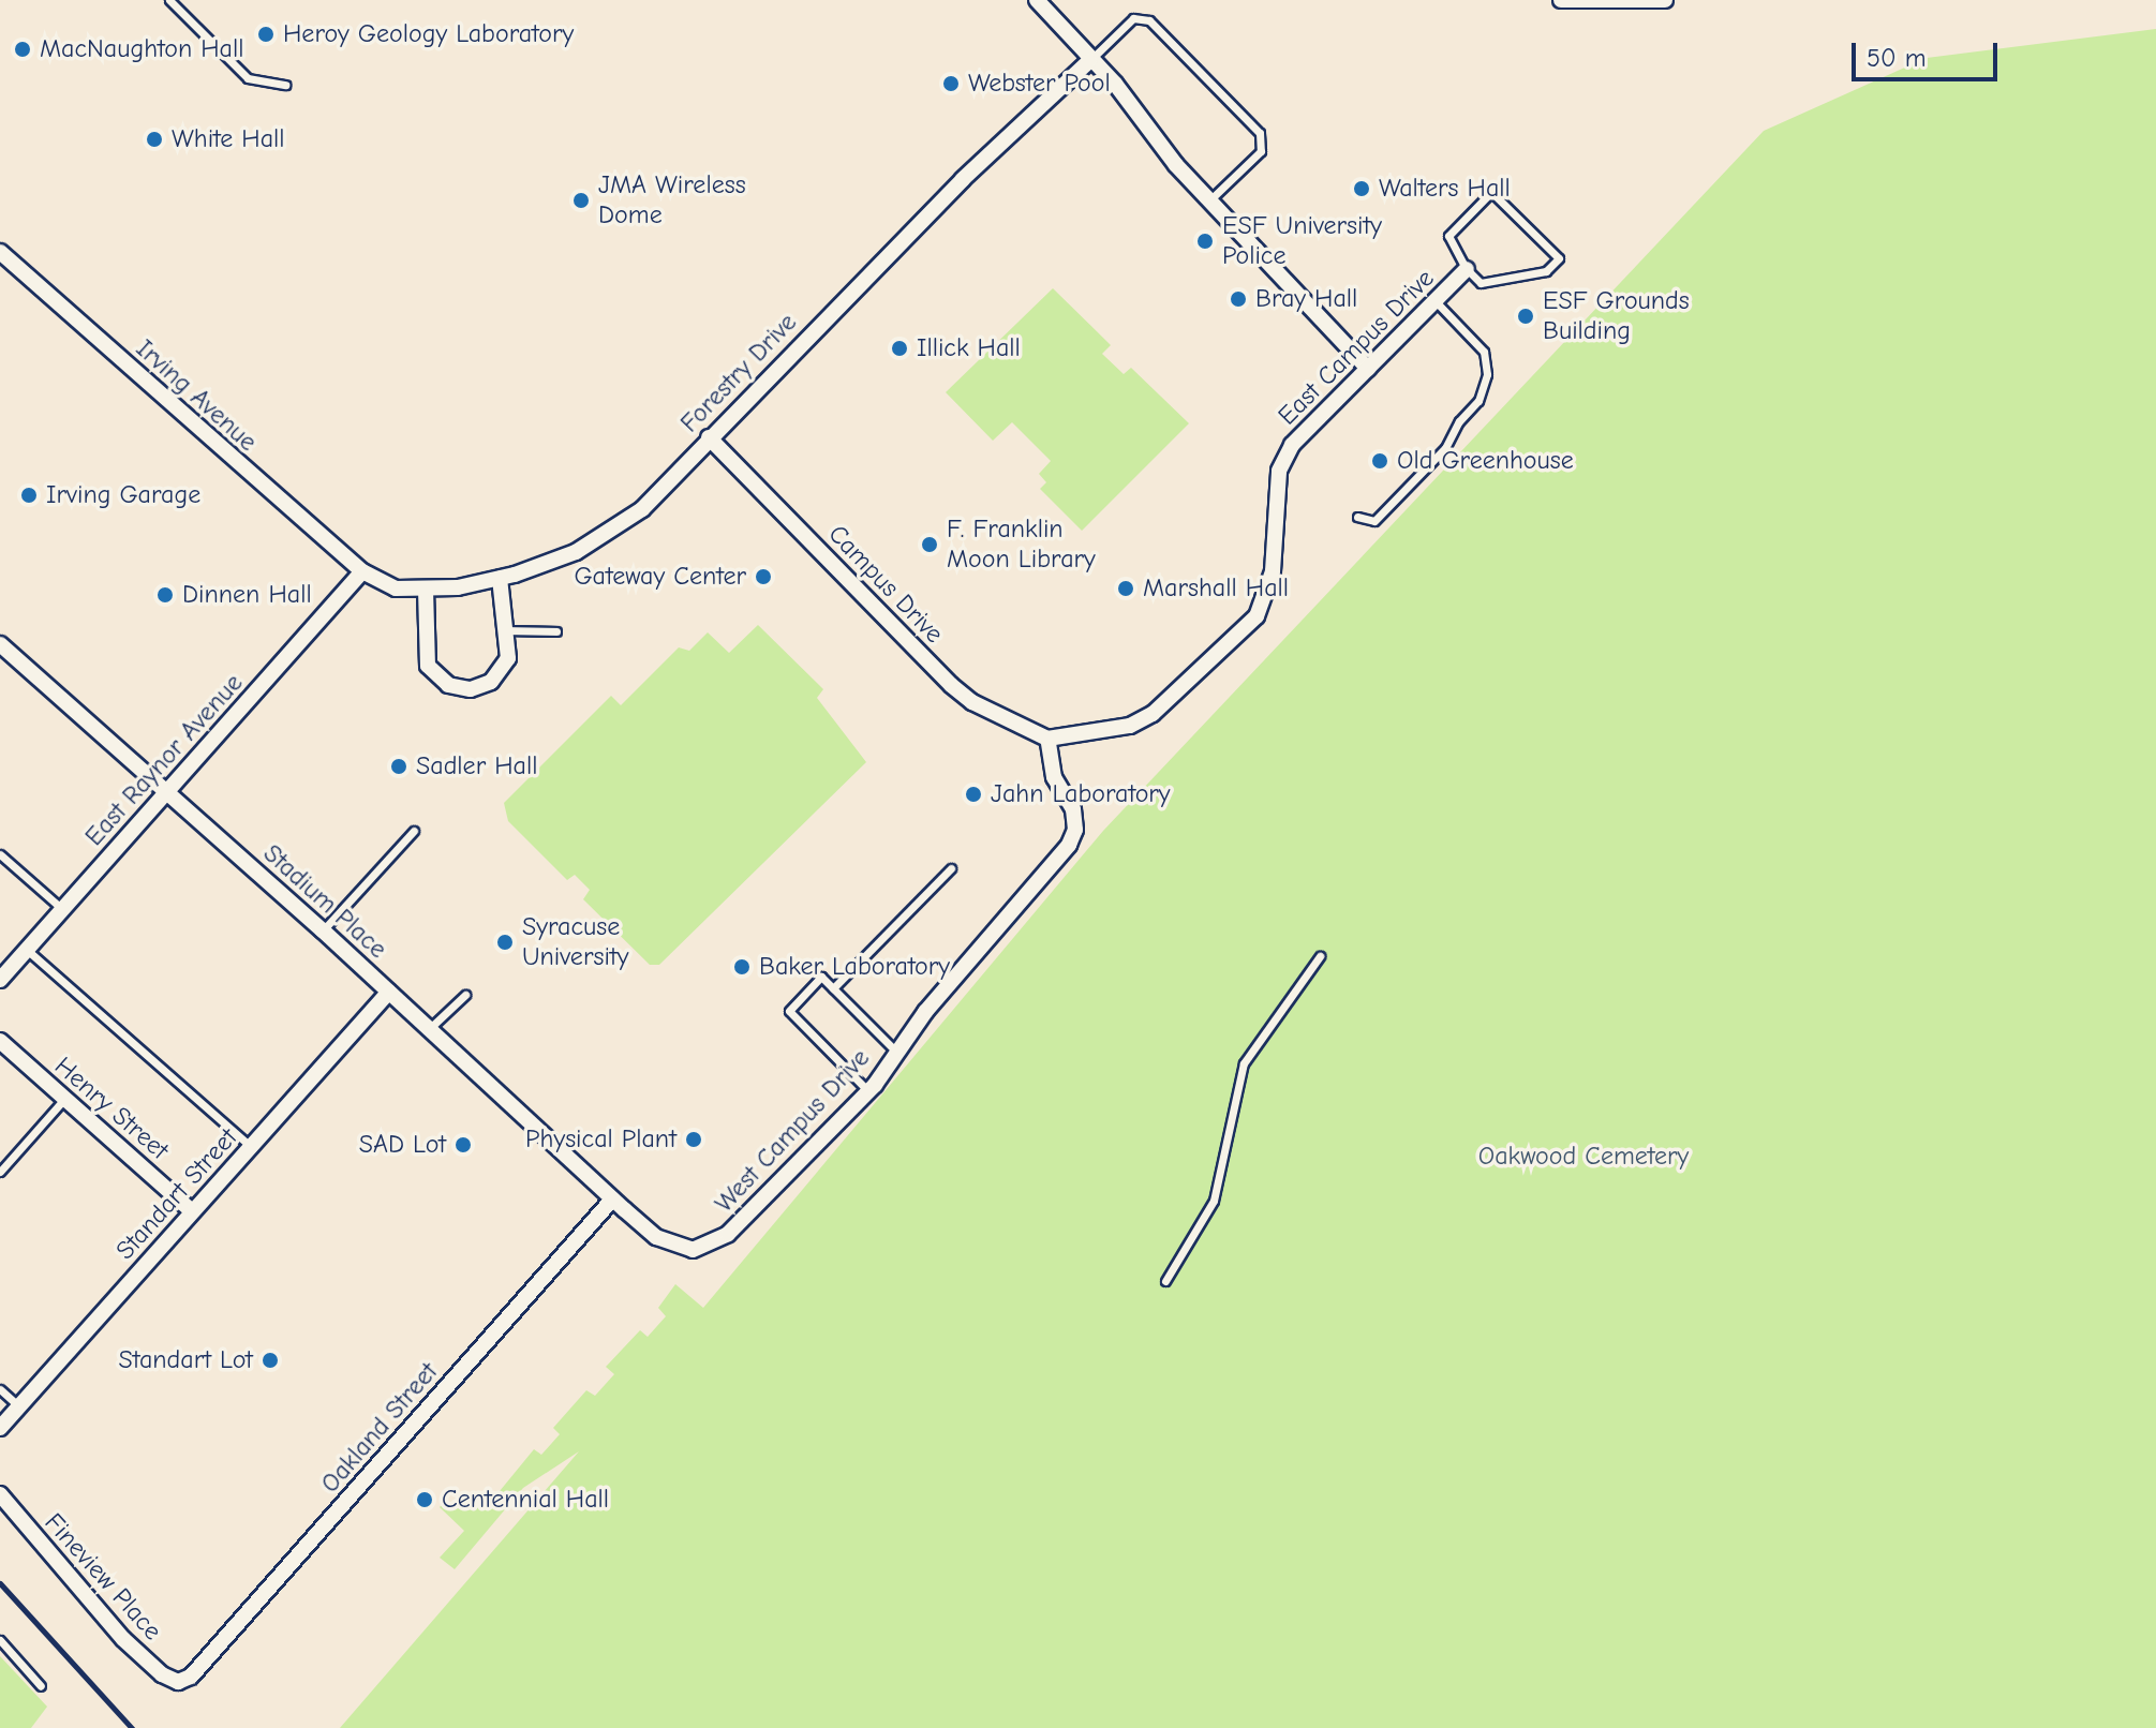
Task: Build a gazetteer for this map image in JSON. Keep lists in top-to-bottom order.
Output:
{
  "streets": {
    "street": [
      "East Campus Drive",
      "Forestry Drive",
      "Irving Avenue",
      "Campus Drive",
      "East Raynor Avenue",
      "Stadium Place",
      "Henry Street",
      "West Campus Drive",
      "Standart Street",
      "Oakland Street",
      "Fineview Place"
    ]
  },
  "crossings": [
    ["East Campus Drive", "Campus Drive"],
    ["East Campus Drive", "West Campus Drive"],
    ["Forestry Drive", "Irving Avenue"],
    ["Forestry Drive", "Campus Drive"],
    ["Forestry Drive", "East Raynor Avenue"],
    ["Irving Avenue", "East Raynor Avenue"],
    ["Campus Drive", "West Campus Drive"],
    ["East Raynor Avenue", "Stadium Place"],
    ["Stadium Place", "West Campus Drive"],
    ["Stadium Place", "Standart Street"],
    ["Stadium Place", "Oakland Street"],
    ["Henry Street", "Standart Street"],
    ["West Campus Drive", "Oakland Street"],
    ["Oakland Street", "Fineview Place"]
  ],
  "parks": ["Oakwood Cemetery"],
  "places": [
    "Heroy Geology Laboratory",
    "MacNaughton Hall",
    "Webster Pool",
    "White Hall",
    "Walters Hall",
    "JMA Wireless Dome",
    "ESF University Police",
    "Bray Hall",
    "ESF Grounds Building",
    "Illick Hall",
    "Old Greenhouse",
    "Irving Garage",
    "F. Franklin Moon Library",
    "Gateway Center",
    "Marshall Hall",
    "Dinnen Hall",
    "Sadler Hall",
    "Jahn Laboratory",
    "Syracuse University",
    "Baker Laboratory",
    "Physical Plant",
    "SAD Lot",
    "Standart Lot",
    "Centennial Hall"
  ],
  "scale_bar": "50 m"
}
